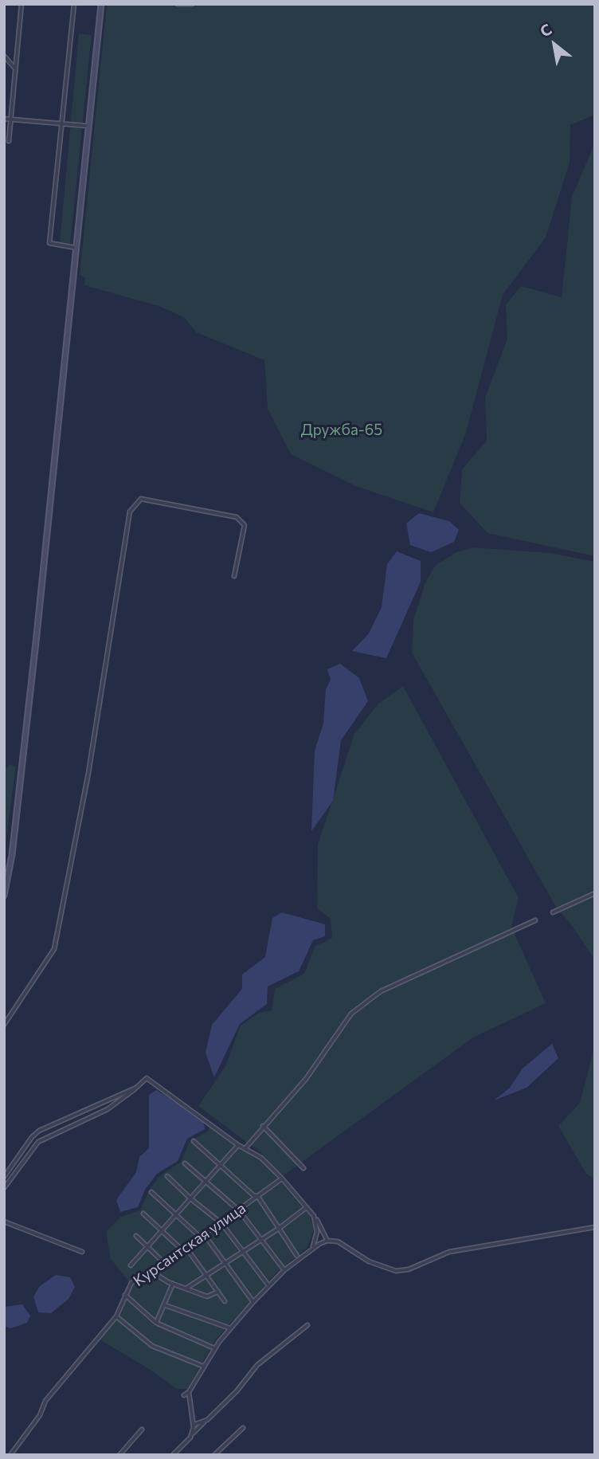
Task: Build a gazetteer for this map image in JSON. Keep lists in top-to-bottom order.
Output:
{
  "streets": {
    "street": ["Курсантская улица"]
  },
  "parks": ["Дружба-65"],
  "north": "top left"
}
